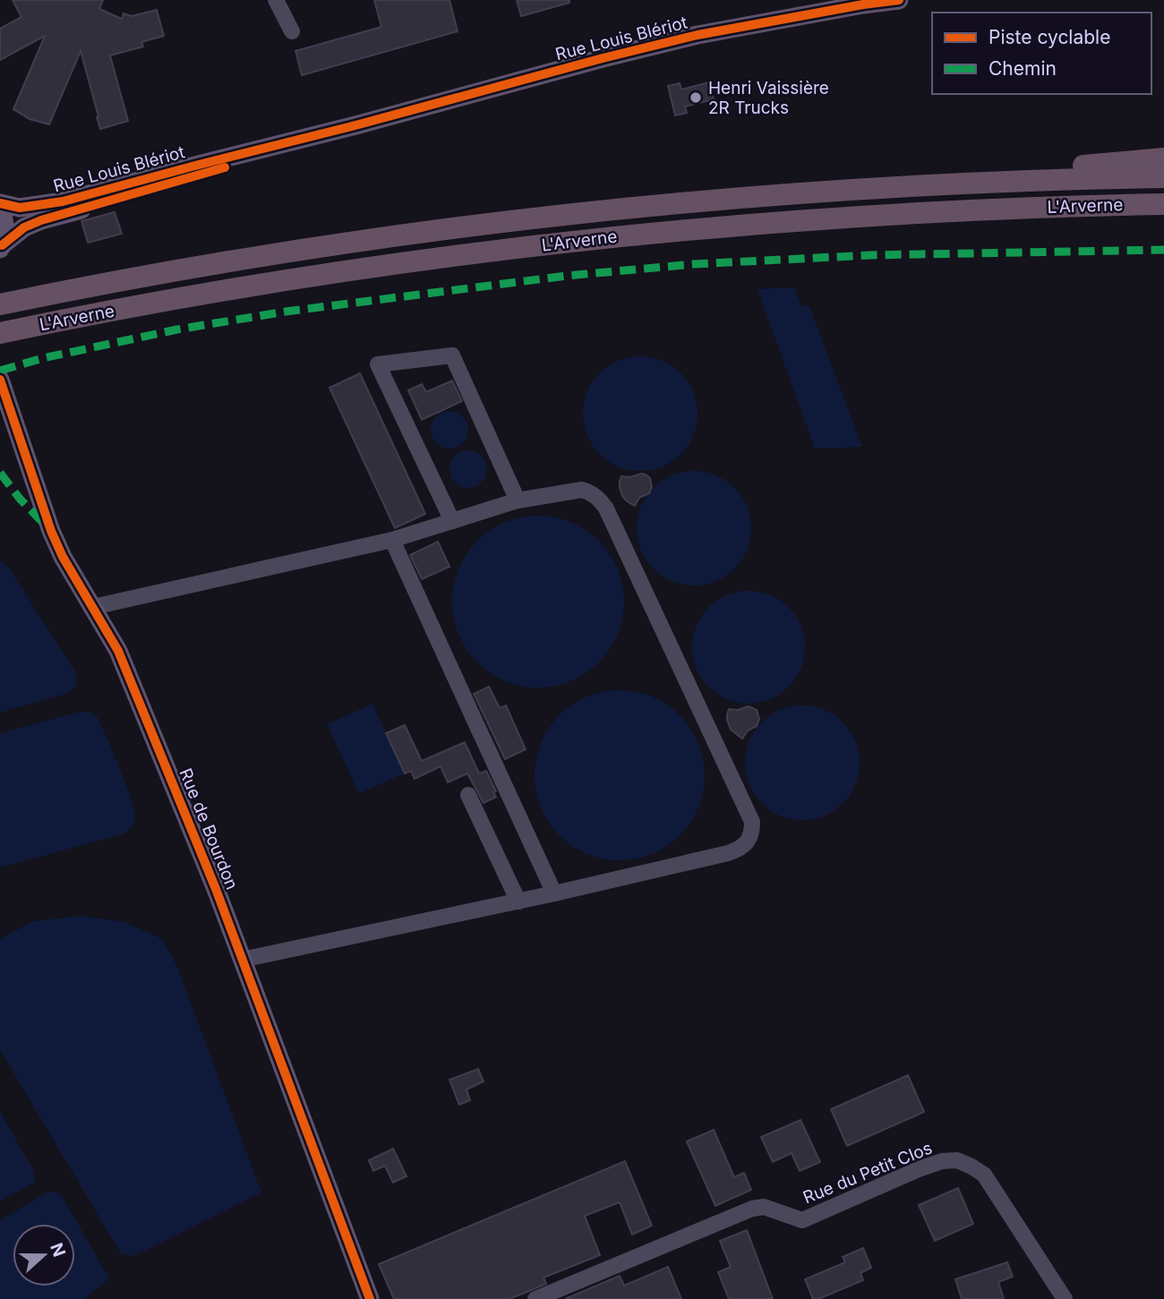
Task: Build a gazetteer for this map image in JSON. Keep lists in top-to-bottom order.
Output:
{
  "streets": {
    "highway": ["L'Arverne"],
    "main road": ["Rue Louis Blériot", "Rue de Bourdon"],
    "street": ["Rue du Petit Clos"]
  },
  "places": ["Henri Vaissière 2R Trucks"],
  "legend": ["Piste cyclable", "Chemin"],
  "north": "right"
}
